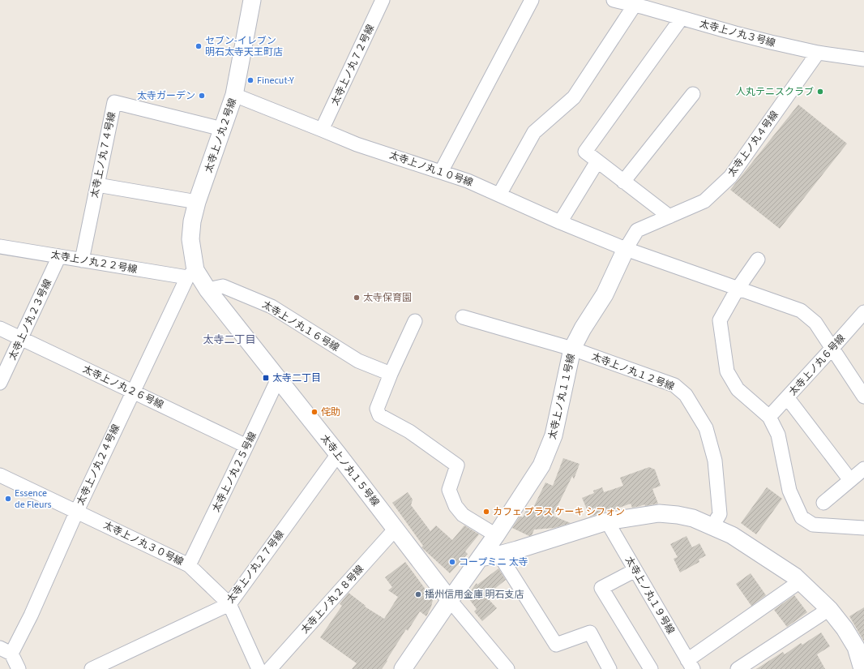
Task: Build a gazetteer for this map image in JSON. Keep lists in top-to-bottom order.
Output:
{
  "streets": {
    "street": [
      "太寺上ノ丸３号線",
      "太寺上ノ丸７２号線",
      "太寺上ノ丸２号線",
      "太寺上ノ丸４号線",
      "太寺上ノ丸７４号線",
      "太寺上ノ丸１０号線",
      "太寺上ノ丸２２号線",
      "太寺上ノ丸２３号線",
      "太寺上ノ丸１６号線",
      "太寺上ノ丸６号線",
      "太寺上ノ丸１２号線",
      "太寺上ノ丸２６号線",
      "太寺上ノ丸１１号線",
      "太寺上ノ丸２４号線",
      "太寺上ノ丸１５号線",
      "太寺上ノ丸２５号線",
      "太寺上ノ丸３０号線",
      "太寺上ノ丸２７号線",
      "太寺上ノ丸１９号線",
      "太寺上ノ丸２８号線"
    ]
  },
  "crossings": [
    ["太寺上ノ丸３号線", "太寺上ノ丸４号線"],
    ["太寺上ノ丸７２号線", "太寺上ノ丸１０号線"],
    ["太寺上ノ丸２号線", "太寺上ノ丸７４号線"],
    ["太寺上ノ丸２号線", "太寺上ノ丸１０号線"],
    ["太寺上ノ丸２号線", "太寺上ノ丸２２号線"],
    ["太寺上ノ丸２号線", "太寺上ノ丸２４号線"],
    ["太寺上ノ丸２号線", "太寺上ノ丸１５号線"],
    ["太寺上ノ丸４号線", "太寺上ノ丸１０号線"],
    ["太寺上ノ丸４号線", "太寺上ノ丸１１号線"],
    ["太寺上ノ丸７４号線", "太寺上ノ丸２２号線"],
    ["太寺上ノ丸１０号線", "太寺上ノ丸６号線"],
    ["太寺上ノ丸１０号線", "太寺上ノ丸１１号線"],
    ["太寺上ノ丸２２号線", "太寺上ノ丸２３号線"],
    ["太寺上ノ丸２２号線", "太寺上ノ丸２４号線"],
    ["太寺上ノ丸２２号線", "太寺上ノ丸１５号線"],
    ["太寺上ノ丸２３号線", "太寺上ノ丸２６号線"],
    ["太寺上ノ丸１６号線", "太寺上ノ丸１５号線"],
    ["太寺上ノ丸１２号線", "太寺上ノ丸１１号線"],
    ["太寺上ノ丸２６号線", "太寺上ノ丸２４号線"],
    ["太寺上ノ丸２６号線", "太寺上ノ丸２５号線"],
    ["太寺上ノ丸１１号線", "太寺上ノ丸１５号線"],
    ["太寺上ノ丸２４号線", "太寺上ノ丸１５号線"],
    ["太寺上ノ丸２４号線", "太寺上ノ丸３０号線"],
    ["太寺上ノ丸１５号線", "太寺上ノ丸２５号線"],
    ["太寺上ノ丸１５号線", "太寺上ノ丸２７号線"],
    ["太寺上ノ丸１５号線", "太寺上ノ丸２８号線"],
    ["太寺上ノ丸２５号線", "太寺上ノ丸３０号線"],
    ["太寺上ノ丸３０号線", "太寺上ノ丸２７号線"]
  ],
  "districts": ["太寺二丁目"],
  "places": {
    "other": [
      "セブン-イレブン 明石太寺天王町店",
      "Finecut-Y",
      "人丸テニスクラブ",
      "太寺ガーデン",
      "太寺保育園",
      "侘助",
      "Essence de Fleurs",
      "カフェ プラス ケーキ シフォン",
      "コープミニ 太寺",
      "播州信用金庫 明石支店"
    ],
    "transit": ["太寺二丁目"]
  }
}
